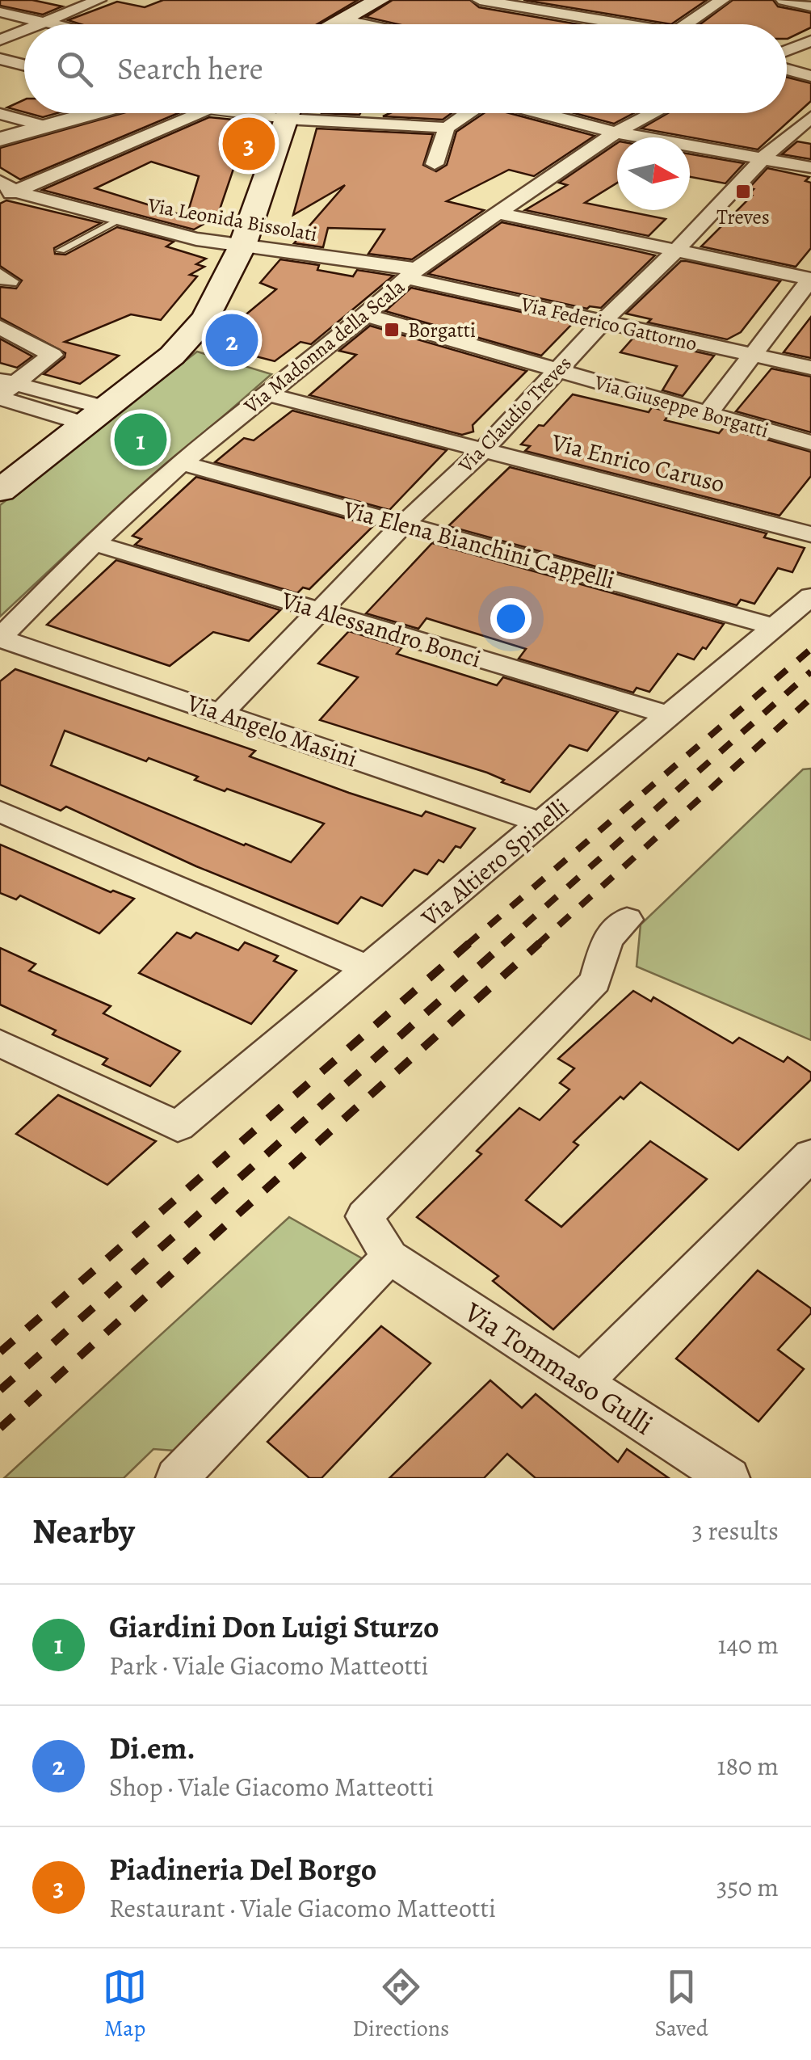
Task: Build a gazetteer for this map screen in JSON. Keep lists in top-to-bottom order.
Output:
{
  "streets": {
    "street": [
      "Via Leonida Bissolati",
      "Via Federico Gattorno",
      "Via Madonna della Scala",
      "Via Giuseppe Borgatti",
      "Via Claudio Treves",
      "Via Enrico Caruso",
      "Via Elena Bianchini Cappelli",
      "Via Alessandro Bonci",
      "Via Angelo Masini",
      "Via Altiero Spinelli",
      "Via Tommaso Gulli"
    ]
  },
  "crossings": [
    ["Via Leonida Bissolati", "Via Federico Gattorno"],
    ["Via Leonida Bissolati", "Via Madonna della Scala"],
    ["Via Federico Gattorno", "Via Madonna della Scala"],
    ["Via Federico Gattorno", "Via Claudio Treves"],
    ["Via Madonna della Scala", "Via Giuseppe Borgatti"],
    ["Via Madonna della Scala", "Via Enrico Caruso"],
    ["Via Madonna della Scala", "Via Elena Bianchini Cappelli"],
    ["Via Madonna della Scala", "Via Alessandro Bonci"],
    ["Via Madonna della Scala", "Via Angelo Masini"],
    ["Via Giuseppe Borgatti", "Via Claudio Treves"],
    ["Via Claudio Treves", "Via Enrico Caruso"],
    ["Via Claudio Treves", "Via Elena Bianchini Cappelli"],
    ["Via Claudio Treves", "Via Alessandro Bonci"],
    ["Via Claudio Treves", "Via Angelo Masini"],
    ["Via Elena Bianchini Cappelli", "Via Altiero Spinelli"],
    ["Via Alessandro Bonci", "Via Altiero Spinelli"],
    ["Via Angelo Masini", "Via Altiero Spinelli"]
  ],
  "places": {
    "transit": ["Treves", "Borgatti"]
  },
  "north": "right",
  "page": {
    "search": "Search here",
    "pins": ["3", "2", "1"],
    "heading": ["Nearby", "3 results"],
    "list": [
      {
        "mark": "1",
        "name": "Giardini Don Luigi Sturzo",
        "note": "Park · Viale Giacomo Matteotti",
        "value": "140 m"
      },
      {
        "mark": "2",
        "name": "Di.em.",
        "note": "Shop · Viale Giacomo Matteotti",
        "value": "180 m"
      },
      {
        "mark": "3",
        "name": "Piadineria Del Borgo",
        "note": "Restaurant · Viale Giacomo Matteotti",
        "value": "350 m"
      }
    ],
    "nav": ["Map", "Directions", "Saved"]
  }
}
